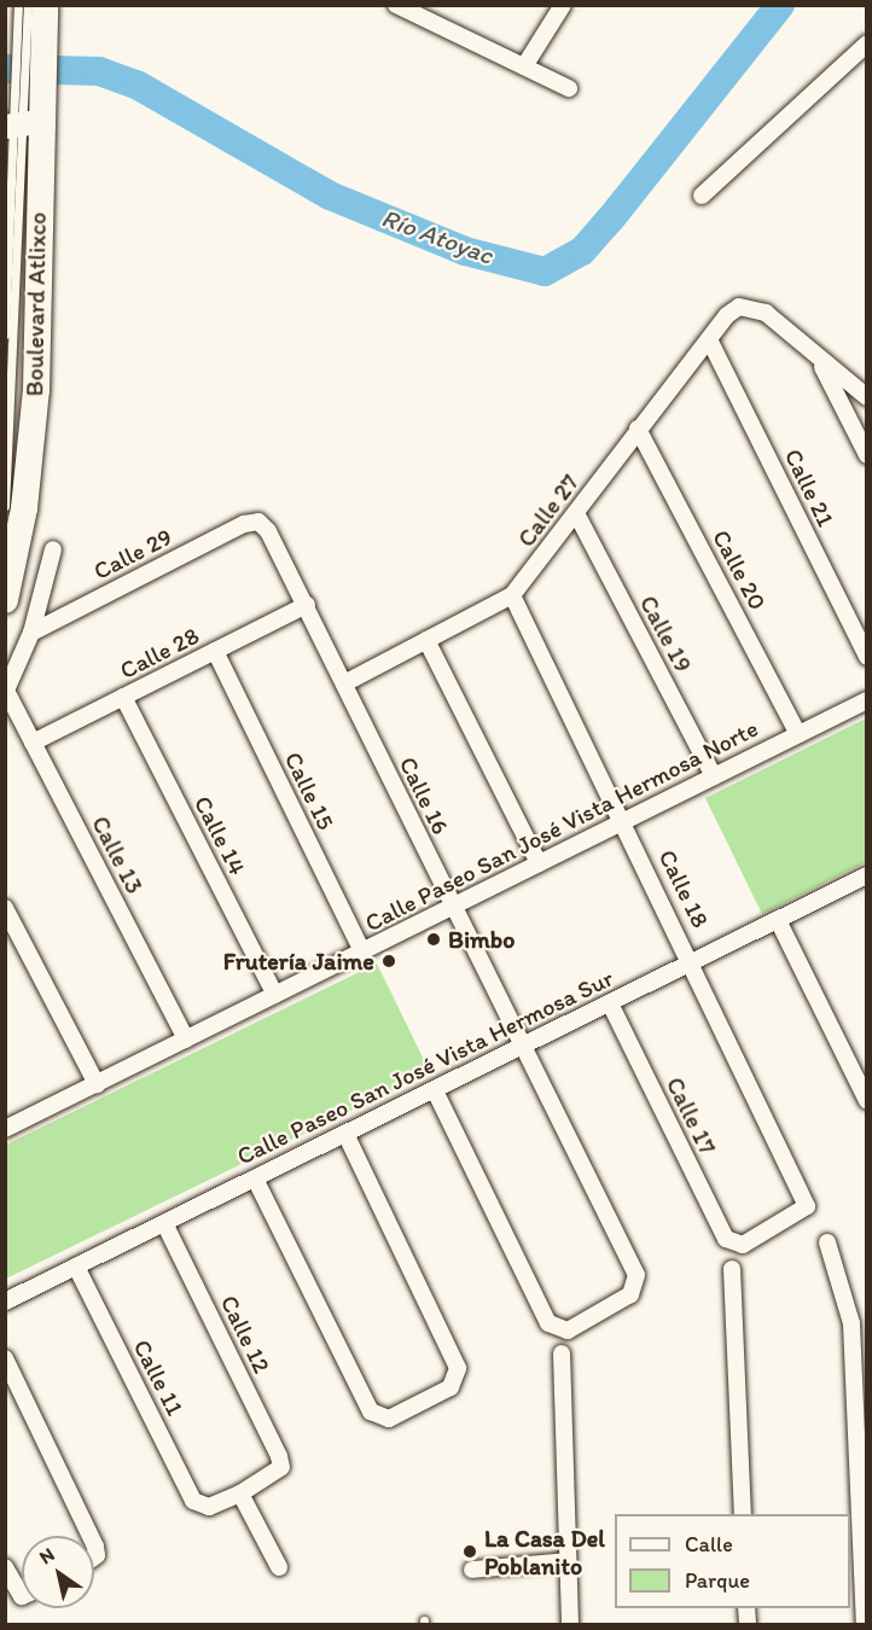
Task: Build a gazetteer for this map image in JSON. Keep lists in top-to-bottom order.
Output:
{
  "streets": {
    "main road": ["Boulevard Atlixco"],
    "street": [
      "Calle 21",
      "Calle 27",
      "Calle 29",
      "Calle 20",
      "Calle 19",
      "Calle 28",
      "Calle 15",
      "Calle 16",
      "Calle Paseo San José Vista Hermosa Norte",
      "Calle 14",
      "Calle 13",
      "Calle 18",
      "Calle Paseo San José Vista Hermosa Sur",
      "Calle 17",
      "Calle 12",
      "Calle 11"
    ]
  },
  "crossings": [
    ["Calle 21", "Calle 27"],
    ["Calle 27", "Calle 20"],
    ["Calle 27", "Calle 19"],
    ["Calle 27", "Calle 16"],
    ["Calle 27", "Calle 18"],
    ["Calle 29", "Calle 16"],
    ["Calle 20", "Calle Paseo San José Vista Hermosa Norte"],
    ["Calle 19", "Calle Paseo San José Vista Hermosa Norte"],
    ["Calle 28", "Calle 15"],
    ["Calle 28", "Calle 16"],
    ["Calle 28", "Calle 14"],
    ["Calle 28", "Calle 13"],
    ["Calle 15", "Calle Paseo San José Vista Hermosa Norte"],
    ["Calle 16", "Calle Paseo San José Vista Hermosa Norte"],
    ["Calle 16", "Calle Paseo San José Vista Hermosa Sur"],
    ["Calle Paseo San José Vista Hermosa Norte", "Calle 14"],
    ["Calle Paseo San José Vista Hermosa Norte", "Calle 13"],
    ["Calle Paseo San José Vista Hermosa Norte", "Calle 18"],
    ["Calle 18", "Calle Paseo San José Vista Hermosa Sur"],
    ["Calle 18", "Calle 17"],
    ["Calle Paseo San José Vista Hermosa Sur", "Calle 17"],
    ["Calle Paseo San José Vista Hermosa Sur", "Calle 12"],
    ["Calle Paseo San José Vista Hermosa Sur", "Calle 11"],
    ["Calle 12", "Calle 11"]
  ],
  "water": ["Río Atoyac"],
  "places": ["Bimbo", "Frutería Jaime", "La Casa Del Poblanito"],
  "legend": ["Calle", "Parque"],
  "north": "top left"
}
